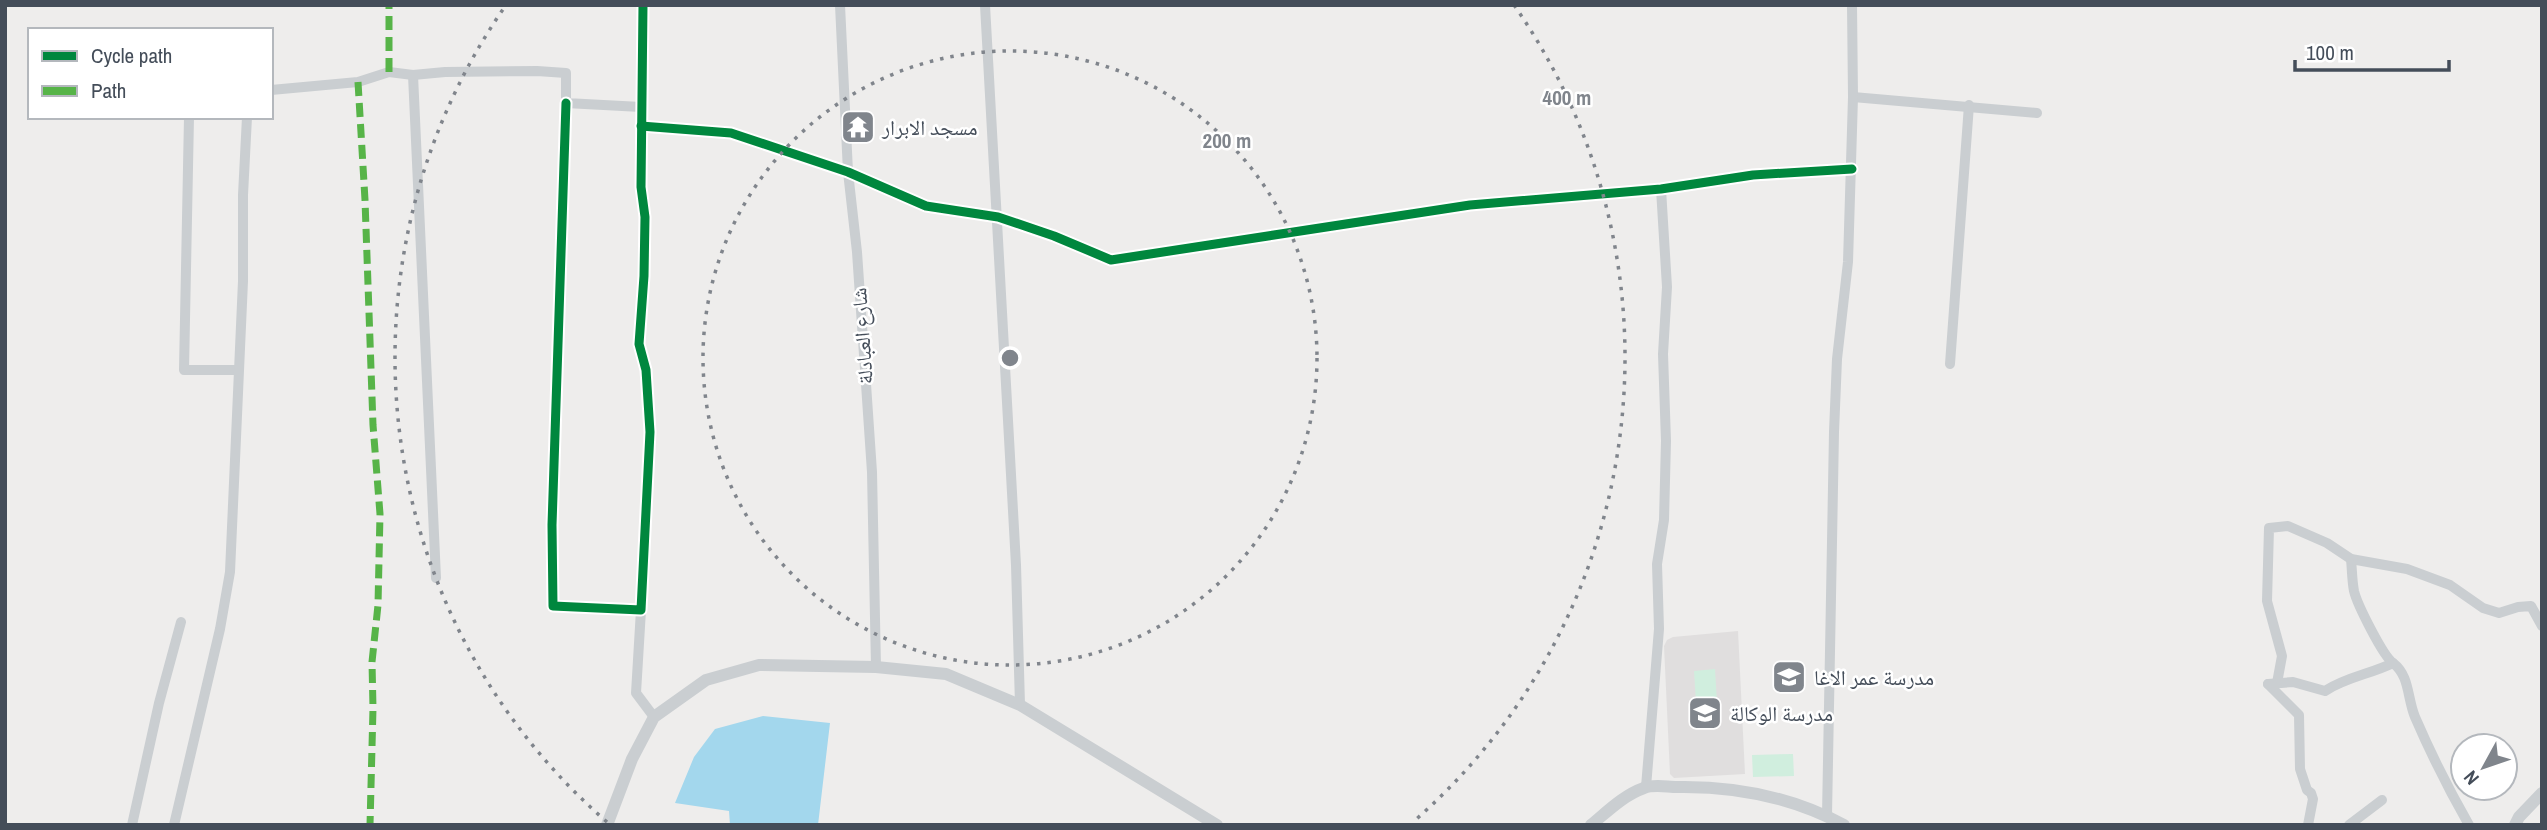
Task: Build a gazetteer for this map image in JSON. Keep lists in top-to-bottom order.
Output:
{
  "streets": {
    "street": ["شارع العبادلة"]
  },
  "places": {
    "temple": ["مسجد الابرار"],
    "school or university": ["مدرسة عمر الاغا", "مدرسة الوكالة"]
  },
  "legend": ["Cycle path", "Path"],
  "scale_bar": "100 m",
  "north": "bottom left",
  "rings": ["400 m", "200 m"]
}
